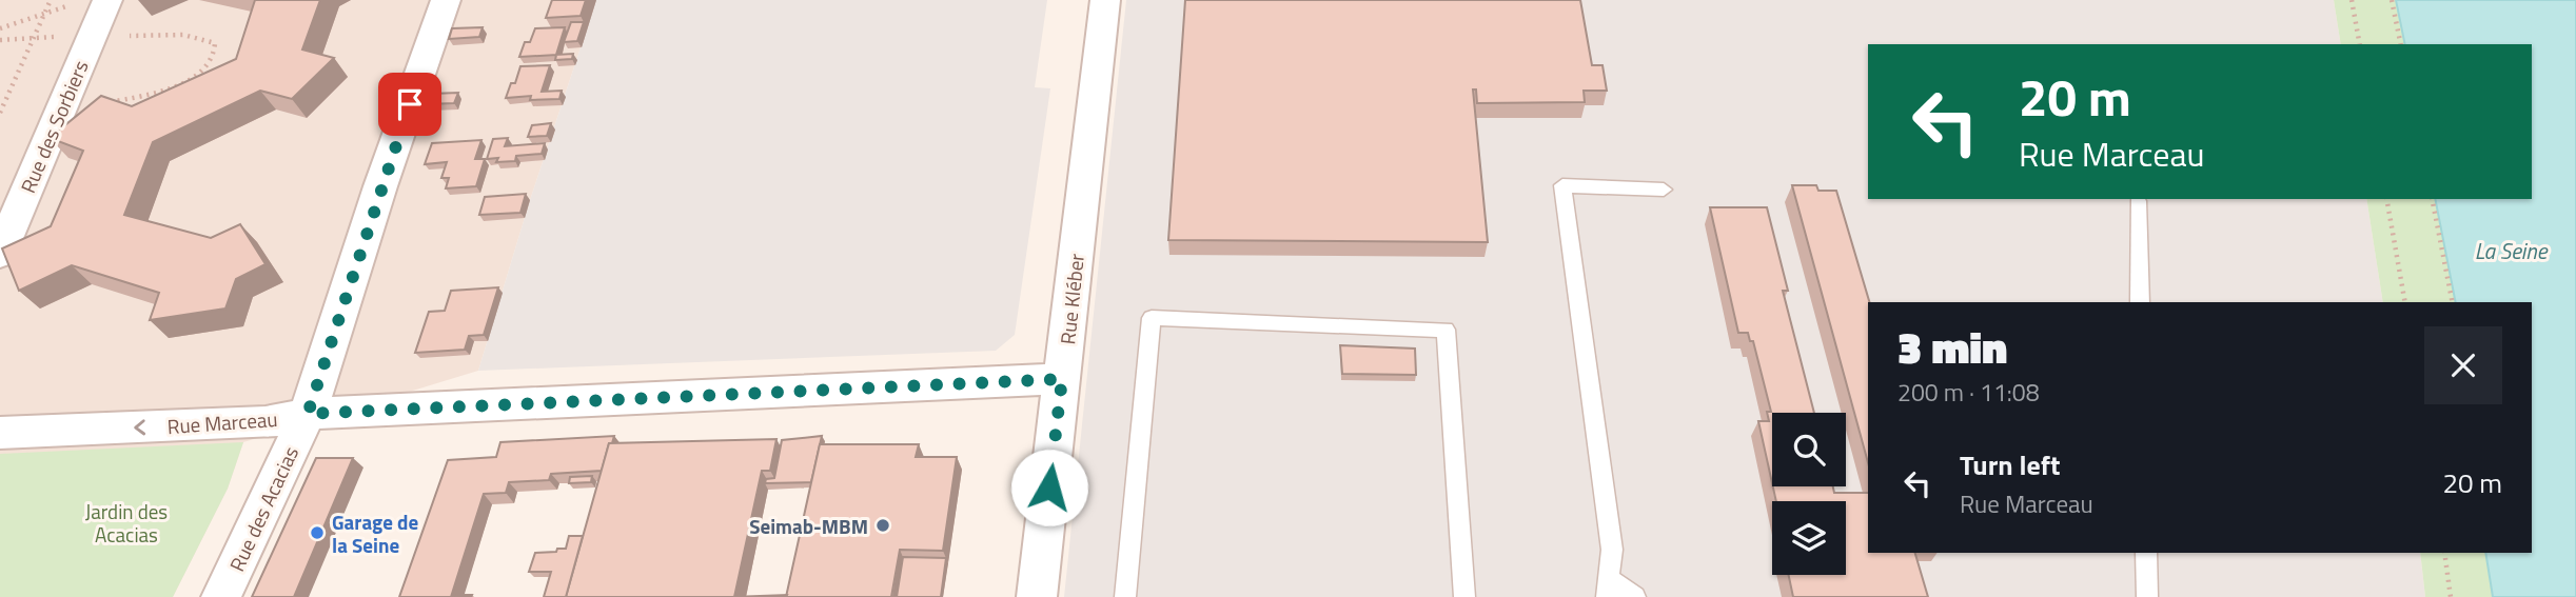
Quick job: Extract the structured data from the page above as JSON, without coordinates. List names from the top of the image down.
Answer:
{
  "streets": {
    "street": [
      "Rue des Sorbiers",
      "Rue Kléber",
      "Rue Marceau",
      "Rue des Acacias"
    ]
  },
  "crossings": [
    ["Rue Kléber", "Rue Marceau"],
    ["Rue Marceau", "Rue des Acacias"]
  ],
  "water": ["La Seine"],
  "parks": ["Jardin des Acacias"],
  "places": ["Seimab-MBM", "Garage de la Seine"],
  "page": {
    "turn": ["20 m", "Rue Marceau"],
    "heading": ["3 min", "200 m · 11:08"],
    "list": [
      {
        "name": "Turn left",
        "note": "Rue Marceau",
        "value": "20 m"
      }
    ]
  }
}
